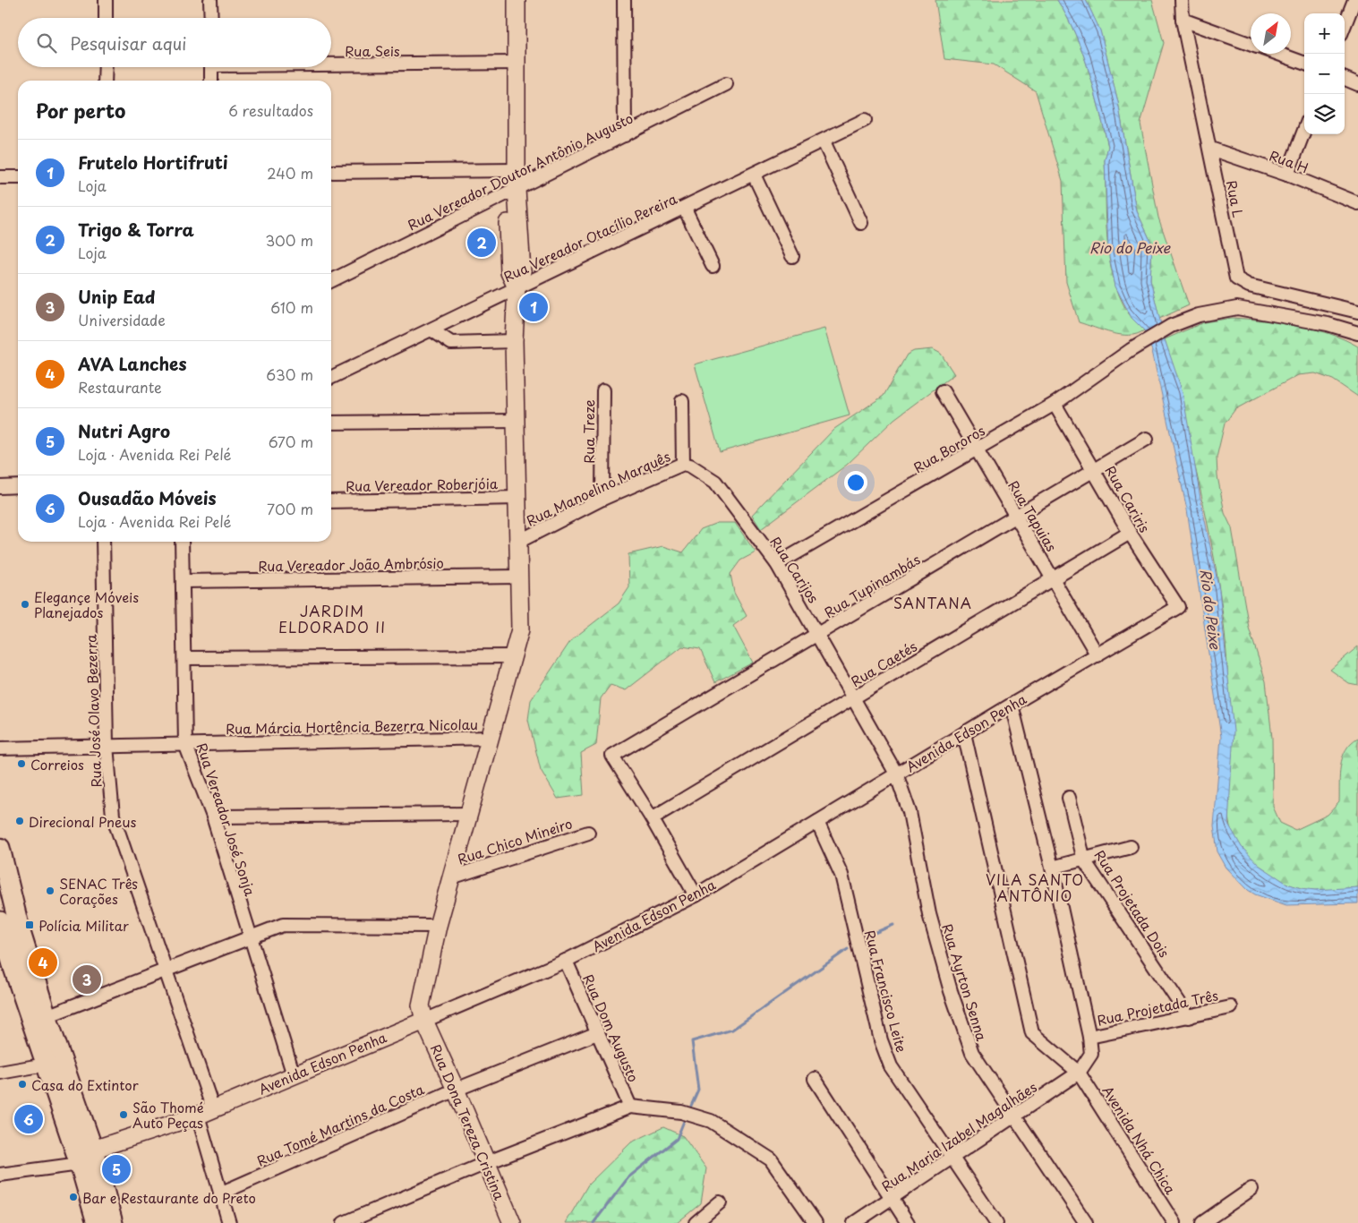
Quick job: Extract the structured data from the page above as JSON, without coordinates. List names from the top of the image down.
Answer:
{
  "streets": {
    "street": [
      "Rua Seis",
      "Rua H",
      "Rua Vereador Doutor Antônio Augusto",
      "Rua L",
      "Rua Vereador Otacílio Pereira",
      "Rua Treze",
      "Rua Bororos",
      "Rua Vereador Roberjóia",
      "Rua Manoelino Marquês",
      "Rua Cariris",
      "Rua Tapuias",
      "Rua Vereador João Ambrósio",
      "Rua Carijos",
      "Rua Tupinambás",
      "Rua Caetés",
      "Rua José Olavo Bezerra",
      "Rua Márcia Hortência Bezerra Nicolau",
      "Avenida Edson Penha",
      "Rua Vereador José Sonja",
      "Rua Chico Mineiro",
      "Rua Projetada Dois",
      "Rua Ayrton Senna",
      "Rua Francisco Leite",
      "Rua Projetada Três",
      "Rua Dom Augusto",
      "Rua Dona Tereza Cristina",
      "Rua Tomé Martins da Costa",
      "Rua Maria Izabel Magalhães",
      "Avenida Nhá Chica"
    ]
  },
  "crossings": [
    ["Rua Seis", "Rua Dona Tereza Cristina"],
    ["Rua H", "Rua L"],
    ["Rua Vereador Doutor Antônio Augusto", "Rua Dona Tereza Cristina"],
    ["Rua Vereador Otacílio Pereira", "Rua Dona Tereza Cristina"],
    ["Rua Treze", "Rua Manoelino Marquês"],
    ["Rua Bororos", "Rua Cariris"],
    ["Rua Bororos", "Rua Tapuias"],
    ["Rua Bororos", "Rua Carijos"],
    ["Rua Vereador Roberjóia", "Rua Dona Tereza Cristina"],
    ["Rua Manoelino Marquês", "Rua Carijos"],
    ["Rua Manoelino Marquês", "Rua Dona Tereza Cristina"],
    ["Rua Cariris", "Rua Tupinambás"],
    ["Rua Cariris", "Rua Caetés"],
    ["Rua Cariris", "Avenida Edson Penha"],
    ["Rua Tapuias", "Rua Tupinambás"],
    ["Rua Tapuias", "Rua Caetés"],
    ["Rua Tapuias", "Avenida Edson Penha"],
    ["Rua Vereador João Ambrósio", "Rua Vereador José Sonja"],
    ["Rua Vereador João Ambrósio", "Rua Dona Tereza Cristina"],
    ["Rua Carijos", "Rua Tupinambás"],
    ["Rua Carijos", "Rua Caetés"],
    ["Rua Carijos", "Avenida Edson Penha"],
    ["Rua Carijos", "Rua Ayrton Senna"],
    ["Rua Tupinambás", "Rua Caetés"],
    ["Rua José Olavo Bezerra", "Rua Márcia Hortência Bezerra Nicolau"],
    ["Rua José Olavo Bezerra", "Avenida Edson Penha"],
    ["Rua Márcia Hortência Bezerra Nicolau", "Rua Vereador José Sonja"],
    ["Rua Márcia Hortência Bezerra Nicolau", "Rua Dona Tereza Cristina"],
    ["Avenida Edson Penha", "Rua Vereador José Sonja"],
    ["Avenida Edson Penha", "Rua Ayrton Senna"],
    ["Avenida Edson Penha", "Rua Francisco Leite"],
    ["Avenida Edson Penha", "Rua Dom Augusto"],
    ["Avenida Edson Penha", "Rua Dona Tereza Cristina"],
    ["Avenida Edson Penha", "Avenida Nhá Chica"],
    ["Rua Chico Mineiro", "Rua Dona Tereza Cristina"],
    ["Rua Projetada Dois", "Rua Projetada Três"],
    ["Rua Ayrton Senna", "Rua Maria Izabel Magalhães"],
    ["Rua Francisco Leite", "Rua Maria Izabel Magalhães"],
    ["Rua Dom Augusto", "Rua Tomé Martins da Costa"],
    ["Rua Dona Tereza Cristina", "Rua Tomé Martins da Costa"],
    ["Rua Maria Izabel Magalhães", "Avenida Nhá Chica"]
  ],
  "districts": ["SANTANA", "JARDIM ELDORADO II", "VILA SANTO ANTÔNIO"],
  "water": ["Rio do Peixe"],
  "places": {
    "other": [
      "Elegançe Móveis Planejados",
      "Correios",
      "Direcional Pneus",
      "SENAC Três Corações",
      "Casa do Extintor",
      "São Thomé Auto Peças",
      "Bar e Restaurante do Preto"
    ],
    "transit": ["Polícia Militar"]
  },
  "north": "top right",
  "page": {
    "map_buttons": ["+", "−"],
    "search": "Pesquisar aqui",
    "heading": ["Por perto", "6 resultados"],
    "list": [
      {
        "mark": "1",
        "name": "Frutelo Hortifruti",
        "note": "Loja",
        "value": "240 m"
      },
      {
        "mark": "2",
        "name": "Trigo & Torra",
        "note": "Loja",
        "value": "300 m"
      },
      {
        "mark": "3",
        "name": "Unip Ead",
        "note": "Universidade",
        "value": "610 m"
      },
      {
        "mark": "4",
        "name": "AVA Lanches",
        "note": "Restaurante",
        "value": "630 m"
      },
      {
        "mark": "5",
        "name": "Nutri Agro",
        "note": "Loja · Avenida Rei Pelé",
        "value": "670 m"
      },
      {
        "mark": "6",
        "name": "Ousadão Móveis",
        "note": "Loja · Avenida Rei Pelé",
        "value": "700 m"
      }
    ],
    "pins": [
      "2",
      "1",
      "4",
      "3",
      "6",
      "5"
    ]
  }
}
